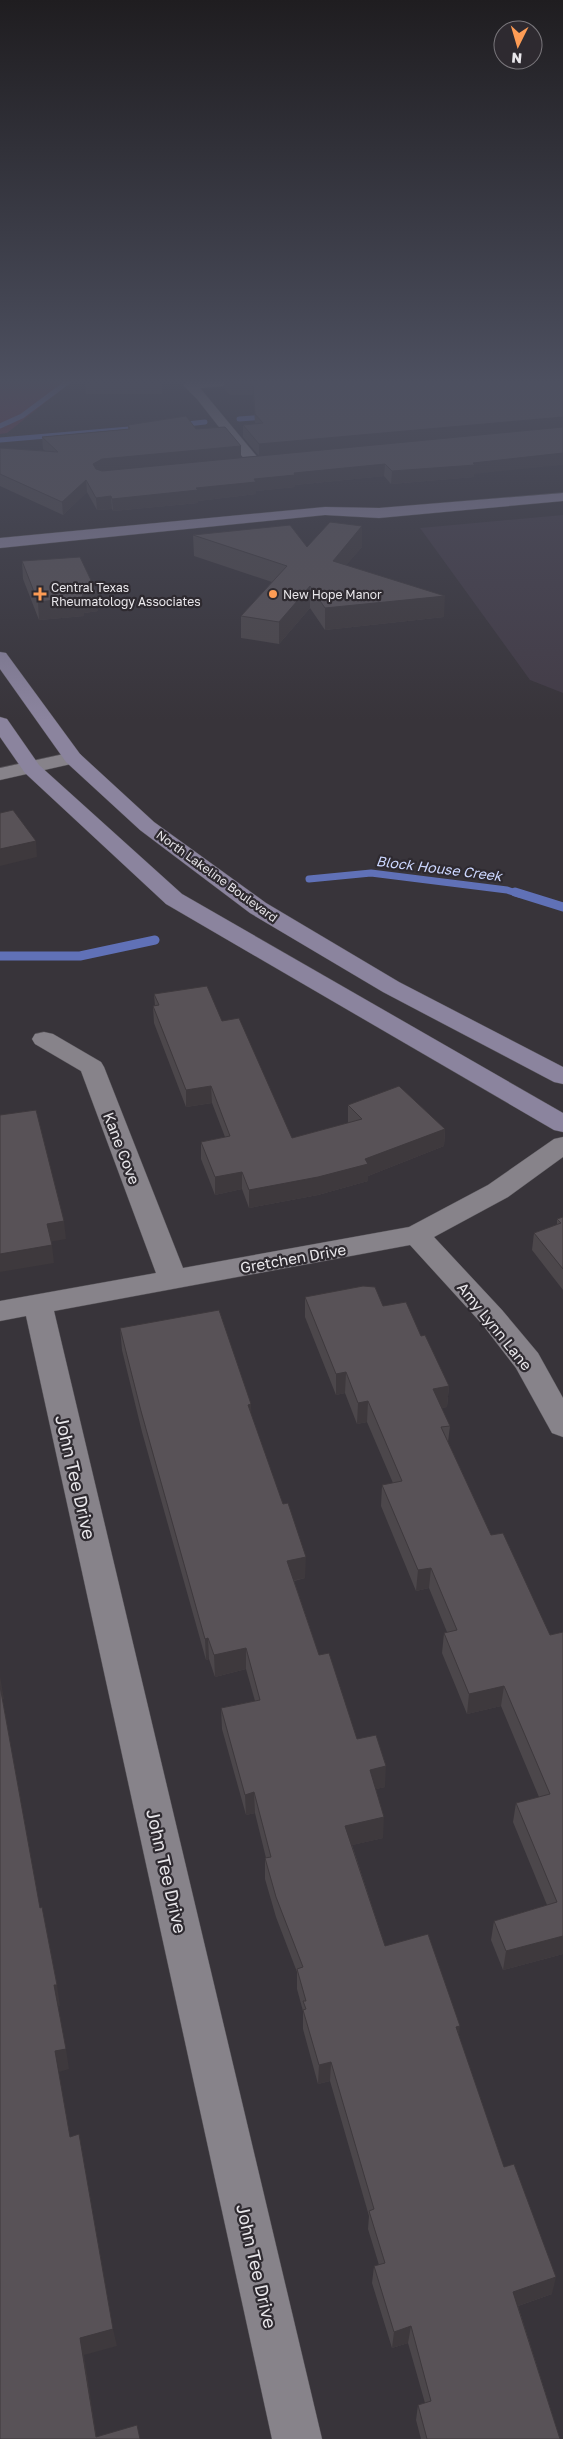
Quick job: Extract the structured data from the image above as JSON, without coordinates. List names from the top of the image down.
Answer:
{
  "streets": {
    "main road": ["North Lakeline Boulevard"],
    "street": [
      "Kane Cove",
      "Gretchen Drive",
      "Amy Lynn Lane",
      "John Tee Drive"
    ]
  },
  "crossings": [
    ["Kane Cove", "Gretchen Drive"],
    ["Gretchen Drive", "Amy Lynn Lane"],
    ["Gretchen Drive", "John Tee Drive"]
  ],
  "water": ["Block House Creek"],
  "places": {
    "health": ["Central Texas Rheumatology Associates"],
    "other": ["New Hope Manor"]
  },
  "north": "bottom"
}
